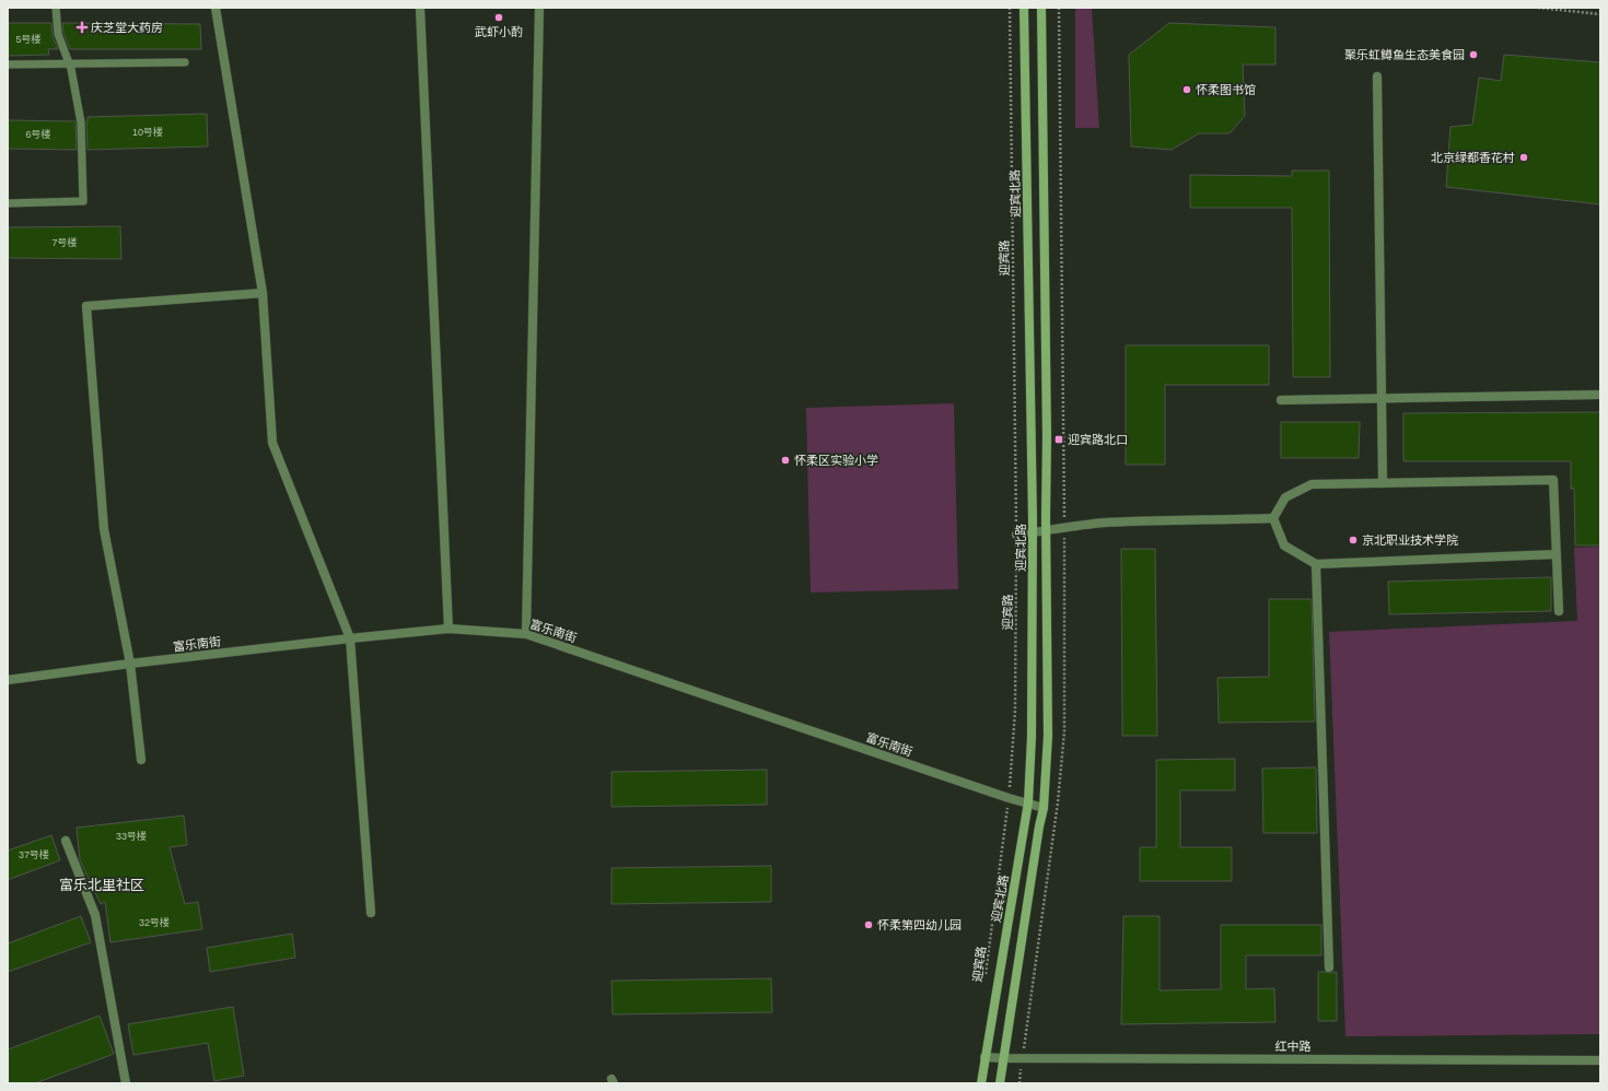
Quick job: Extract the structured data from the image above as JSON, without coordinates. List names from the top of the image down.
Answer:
{
  "streets": {
    "main road": ["迎宾北路"],
    "street": ["富乐南街", "红中路"],
    "path": ["迎宾路"]
  },
  "crossings": [
    ["迎宾北路", "富乐南街"],
    ["迎宾北路", "红中路"],
    ["迎宾路", "富乐南街"]
  ],
  "districts": ["富乐北里社区"],
  "places": {
    "other": [
      "武虾小酌",
      "聚乐虹鳟鱼生态美食园",
      "怀柔图书馆",
      "北京绿都香花村",
      "怀柔区实验小学",
      "京北职业技术学院",
      "怀柔第四幼儿园"
    ],
    "health": ["庆芝堂大药房"],
    "transit": ["迎宾路北口"]
  },
  "house_numbers": [
    "5号楼",
    "10号楼",
    "6号楼",
    "7号楼",
    "33号楼",
    "37号楼",
    "32号楼"
  ]
}
